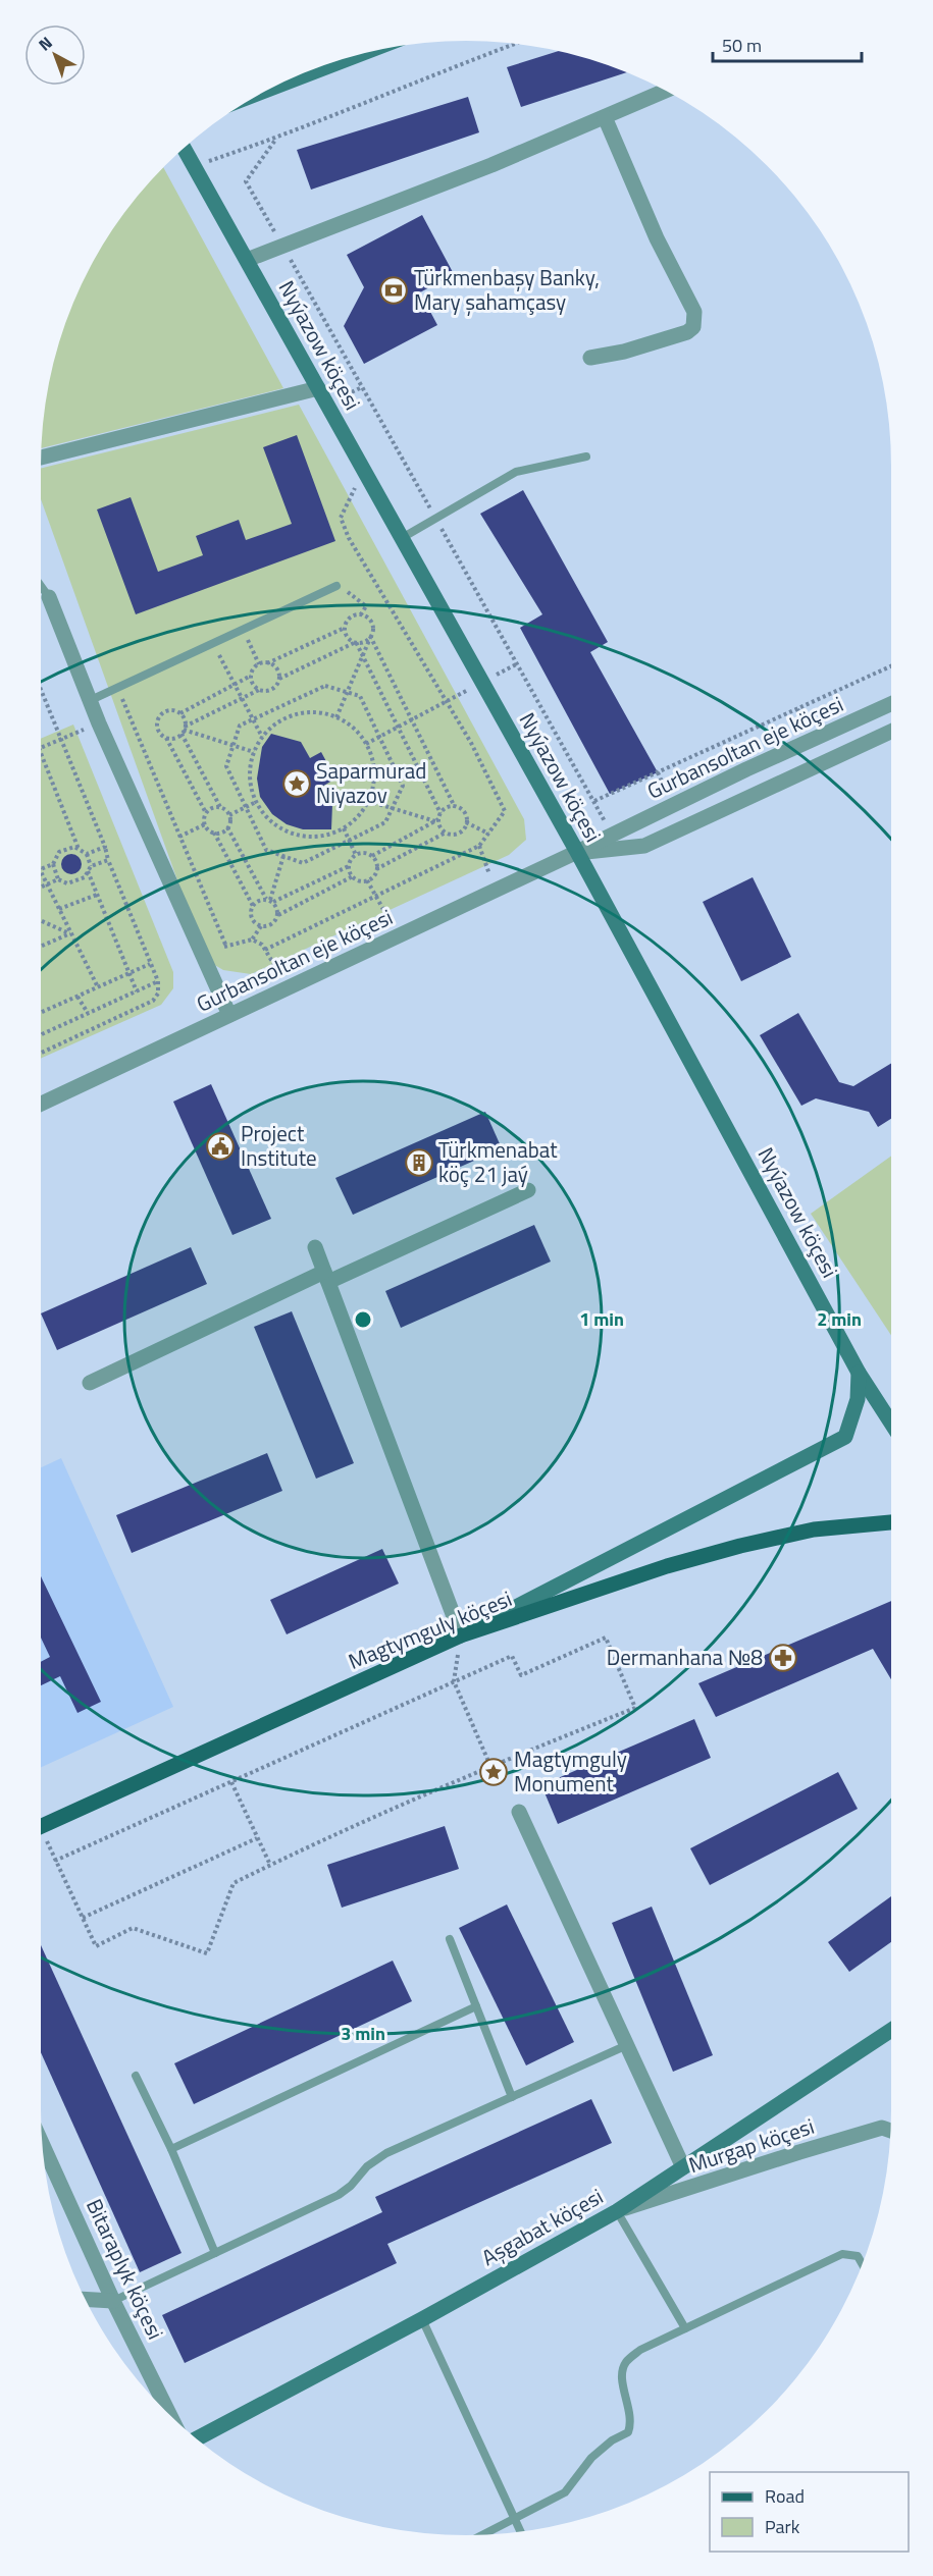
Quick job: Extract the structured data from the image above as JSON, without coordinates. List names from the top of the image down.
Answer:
{
  "streets": {
    "main road": ["Magtymguly köçesi"],
    "street": [
      "Nyýazow köçesi",
      "Gurbansoltan eje köçesi",
      "Murgap köçesi",
      "Aşgabat köçesi",
      "Bitaraplyk köçesi"
    ]
  },
  "crossings": [
    ["Nyýazow köçesi", "Gurbansoltan eje köçesi"],
    ["Murgap köçesi", "Aşgabat köçesi"]
  ],
  "places": {
    "bank": ["Türkmenbaşy Banky, Mary şahamçasy"],
    "place": ["Saparmurad Niyazov", "Magtymguly Monument"],
    "public building": ["Project Institute"],
    "building": ["Türkmenabat köç 21 jaý"],
    "pharmacy": ["Dermanhana №8"]
  },
  "legend": ["Road", "Park"],
  "scale_bar": "50 m",
  "north": "top left",
  "rings": ["1 min", "2 min", "3 min"]
}
